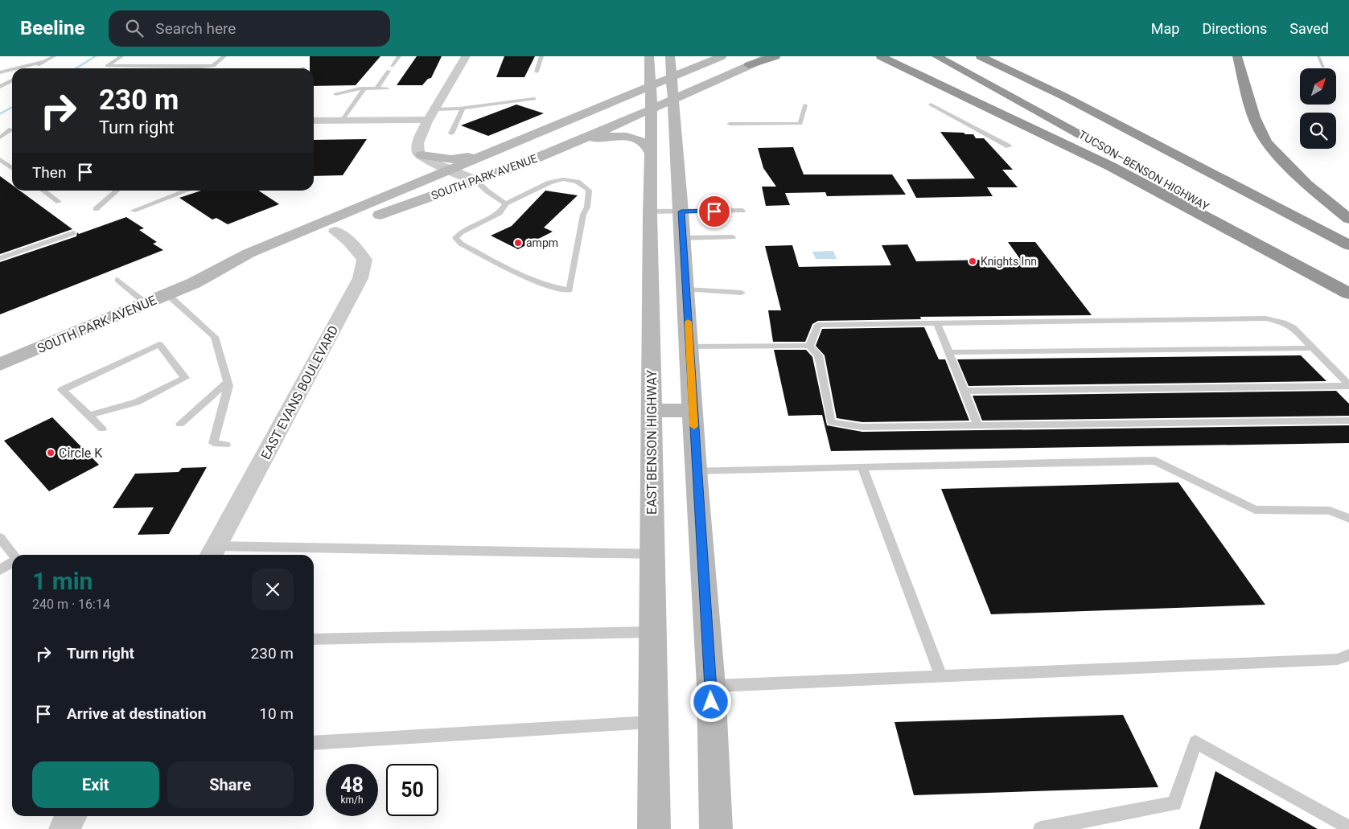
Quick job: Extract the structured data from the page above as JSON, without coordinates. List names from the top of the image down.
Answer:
{
  "streets": {
    "highway": ["TUCSON–BENSON HIGHWAY"],
    "main road": ["SOUTH PARK AVENUE", "EAST BENSON HIGHWAY"],
    "street": ["EAST EVANS BOULEVARD"]
  },
  "crossings": [
    ["SOUTH PARK AVENUE", "EAST EVANS BOULEVARD"],
    ["SOUTH PARK AVENUE", "EAST BENSON HIGHWAY"]
  ],
  "places": ["ampm", "Knights Inn", "Circle K"],
  "north": "top right",
  "page": {
    "header": "Beeline",
    "search": "Search here",
    "nav": ["Map", "Directions", "Saved"],
    "turn": ["230 m", "Turn right"],
    "then": "Then",
    "heading": ["1 min", "240 m · 16:14"],
    "list": [
      {
        "name": "Turn right",
        "value": "230 m"
      },
      {
        "name": "Arrive at destination",
        "value": "10 m"
      }
    ],
    "buttons": ["Exit", "Share"],
    "speed": "48 km/h",
    "limit": "50"
  }
}
